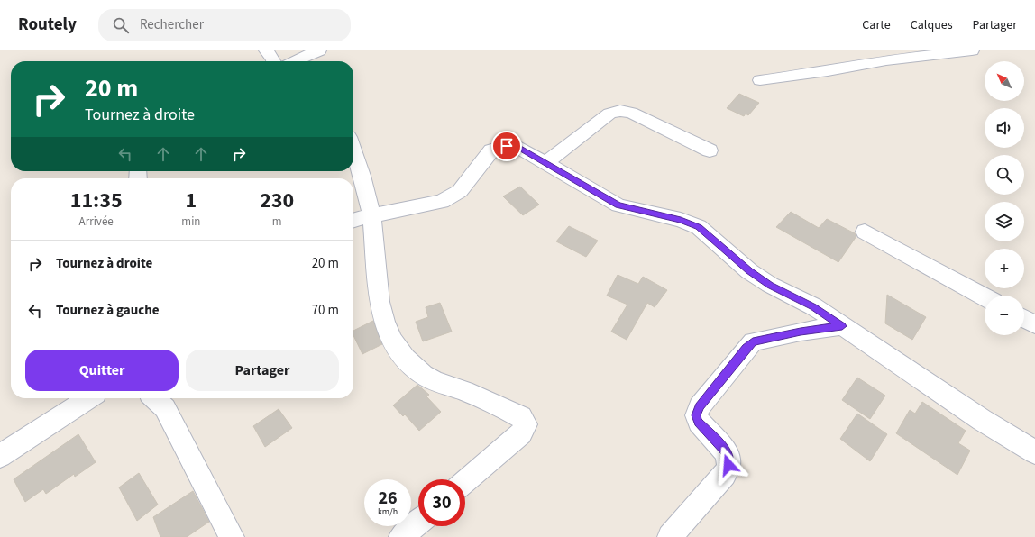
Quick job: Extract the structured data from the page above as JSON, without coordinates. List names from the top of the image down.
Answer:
{
  "north": "top left",
  "page": {
    "header": "Routely",
    "search": "Rechercher",
    "nav": ["Carte", "Calques", "Partager"],
    "map_buttons": ["+", "−"],
    "turn": ["20 m", "Tournez à droite"],
    "eta": [
      "11:35",
      "Arrivée",
      "1",
      "min",
      "230",
      "m"
    ],
    "list": [
      {
        "name": "Tournez à droite",
        "value": "20 m"
      },
      {
        "name": "Tournez à gauche",
        "value": "70 m"
      }
    ],
    "buttons": ["Quitter", "Partager"],
    "speed": "26 km/h",
    "limit": "30"
  }
}
